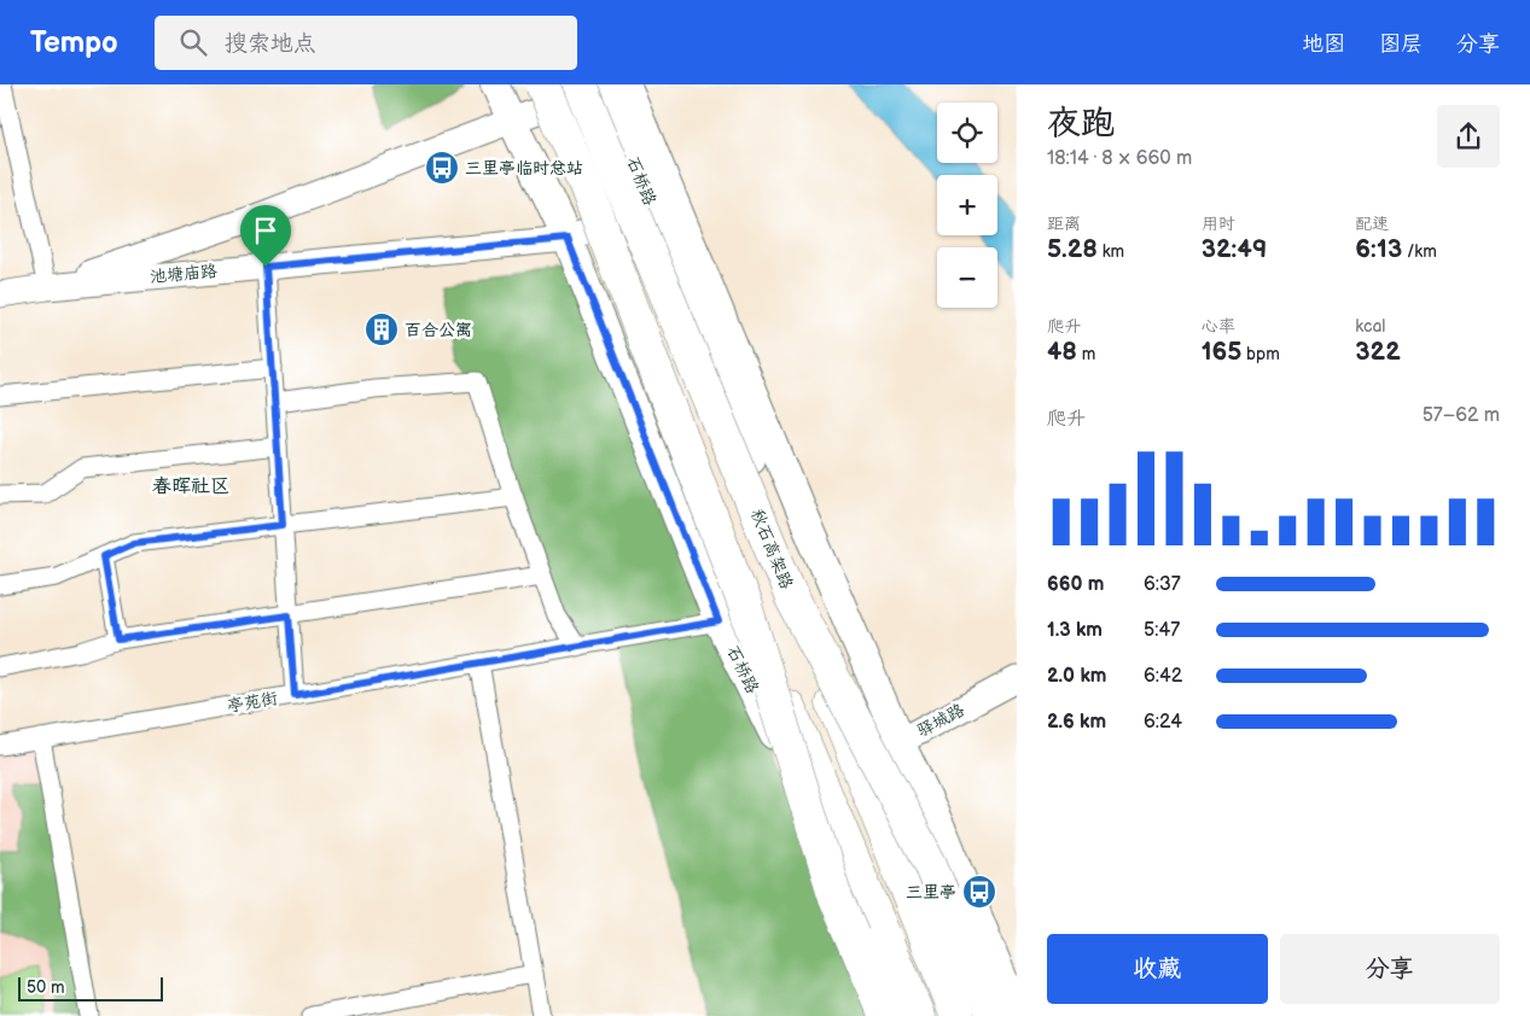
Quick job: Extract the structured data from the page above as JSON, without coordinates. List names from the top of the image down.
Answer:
{
  "streets": {
    "highway": ["秋石高架路"],
    "main road": ["石桥路"],
    "street": ["池塘庙路", "亭苑街", "驿城路"]
  },
  "crossings": [
    ["石桥路", "池塘庙路"],
    ["石桥路", "秋石高架路"],
    ["石桥路", "亭苑街"],
    ["石桥路", "驿城路"]
  ],
  "districts": ["春晖社区"],
  "places": {
    "bus stop": ["三里亭临时总站", "三里亭"],
    "building": ["百合公寓"]
  },
  "scale_bar": "50 m",
  "page": {
    "header": "Tempo",
    "search": "搜索地点",
    "nav": ["地图", "图层", "分享"],
    "heading": ["夜跑", "18:14 · 8 × 660 m"],
    "map_buttons": ["+", "−"],
    "stats": [
      ["距离", "5.28 km"],
      ["用时", "32:49"],
      ["配速", "6:13 /km"],
      ["爬升", "48 m"],
      ["心率", "165 bpm"],
      ["kcal", "322"]
    ],
    "chart": ["爬升", "57–62 m"],
    "list": [
      {
        "name": "660 m",
        "note": "6:37"
      },
      {
        "name": "1.3 km",
        "note": "5:47"
      },
      {
        "name": "2.0 km",
        "note": "6:42"
      },
      {
        "name": "2.6 km",
        "note": "6:24"
      }
    ],
    "buttons": ["收藏", "分享"],
    "scale": "50 m"
  }
}
